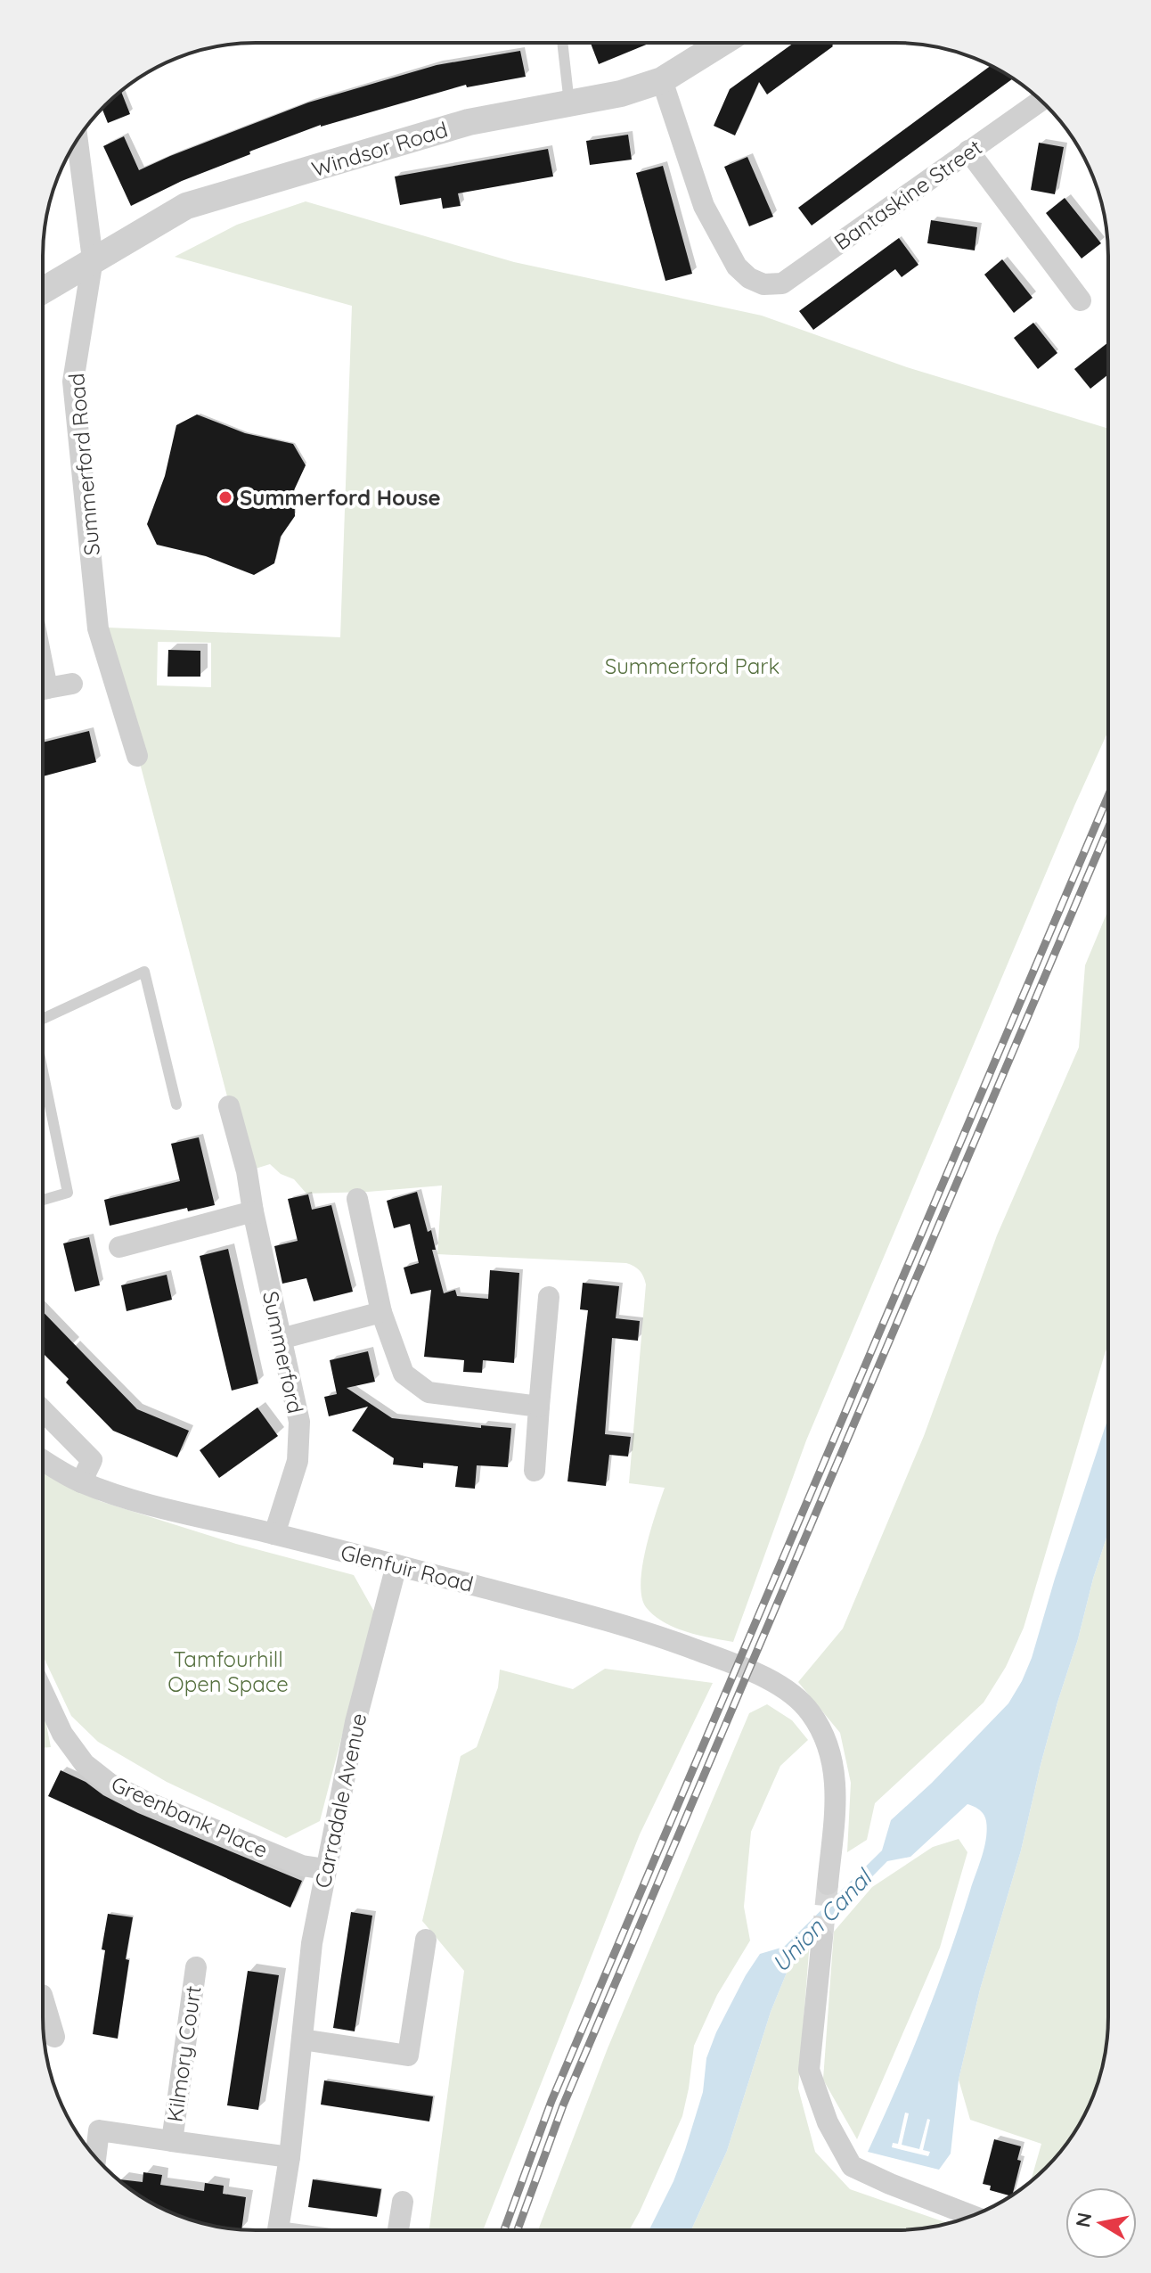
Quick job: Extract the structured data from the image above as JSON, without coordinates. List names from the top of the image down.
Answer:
{
  "streets": {
    "street": [
      "Windsor Road",
      "Bantaskine Street",
      "Summerford Road",
      "Summerford",
      "Glenfuir Road",
      "Carradale Avenue",
      "Greenbank Place",
      "Kilmory Court"
    ]
  },
  "crossings": [
    ["Windsor Road", "Bantaskine Street"],
    ["Windsor Road", "Summerford Road"],
    ["Summerford", "Glenfuir Road"],
    ["Glenfuir Road", "Carradale Avenue"],
    ["Carradale Avenue", "Greenbank Place"],
    ["Carradale Avenue", "Kilmory Court"]
  ],
  "water": ["Union Canal"],
  "parks": ["Summerford Park", "Tamfourhill Open Space"],
  "places": ["Summerford House"],
  "north": "left"
}
